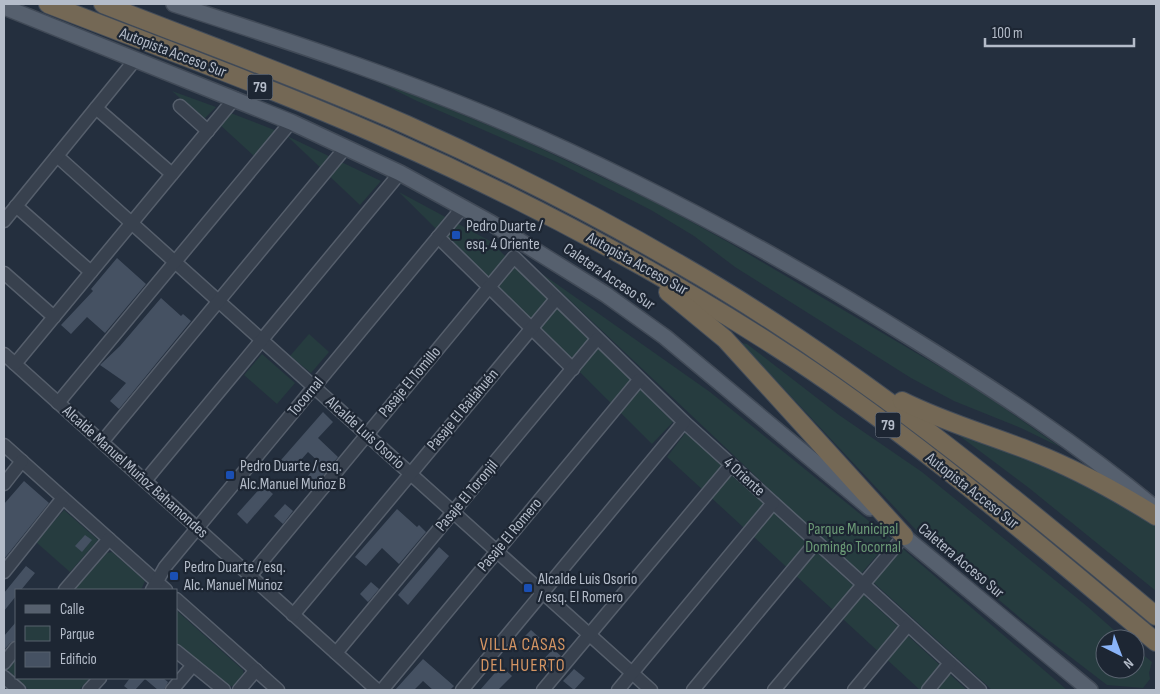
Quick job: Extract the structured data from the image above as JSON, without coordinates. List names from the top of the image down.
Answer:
{
  "streets": {
    "highway": ["Autopista Acceso Sur", "79"],
    "main road": ["Caletera Acceso Sur"],
    "street": [
      "Pasaje El Tomillo",
      "Tocornal",
      "Pasaje El Bailahuén",
      "Alcalde Luis Osorio",
      "Alcalde Manuel Muñoz Bahamondes",
      "4 Oriente",
      "Pasaje El Toronjil",
      "Pasaje El Romero"
    ]
  },
  "crossings": [
    ["Caletera Acceso Sur", "Tocornal"],
    ["Pasaje El Tomillo", "Alcalde Luis Osorio"],
    ["Pasaje El Tomillo", "Alcalde Manuel Muñoz Bahamondes"],
    ["Pasaje El Tomillo", "4 Oriente"],
    ["Tocornal", "Alcalde Luis Osorio"],
    ["Tocornal", "Alcalde Manuel Muñoz Bahamondes"],
    ["Pasaje El Bailahuén", "Alcalde Luis Osorio"],
    ["Pasaje El Bailahuén", "Alcalde Manuel Muñoz Bahamondes"],
    ["Pasaje El Bailahuén", "4 Oriente"],
    ["Alcalde Luis Osorio", "Pasaje El Toronjil"],
    ["Alcalde Luis Osorio", "Pasaje El Romero"],
    ["Alcalde Manuel Muñoz Bahamondes", "Pasaje El Toronjil"],
    ["4 Oriente", "Pasaje El Toronjil"],
    ["4 Oriente", "Pasaje El Romero"]
  ],
  "districts": ["VILLA CASAS DEL HUERTO"],
  "parks": ["Parque Municipal Domingo Tocornal"],
  "places": {
    "transit": [
      "Pedro Duarte / esq. 4 Oriente",
      "Pedro Duarte / esq. Alc.Manuel Muñoz B",
      "Pedro Duarte / esq. Alc. Manuel Muñoz",
      "Alcalde Luis Osorio / esq. El Romero"
    ]
  },
  "legend": ["Calle", "Parque", "Edificio"],
  "scale_bar": "100 m",
  "north": "bottom right"
}
